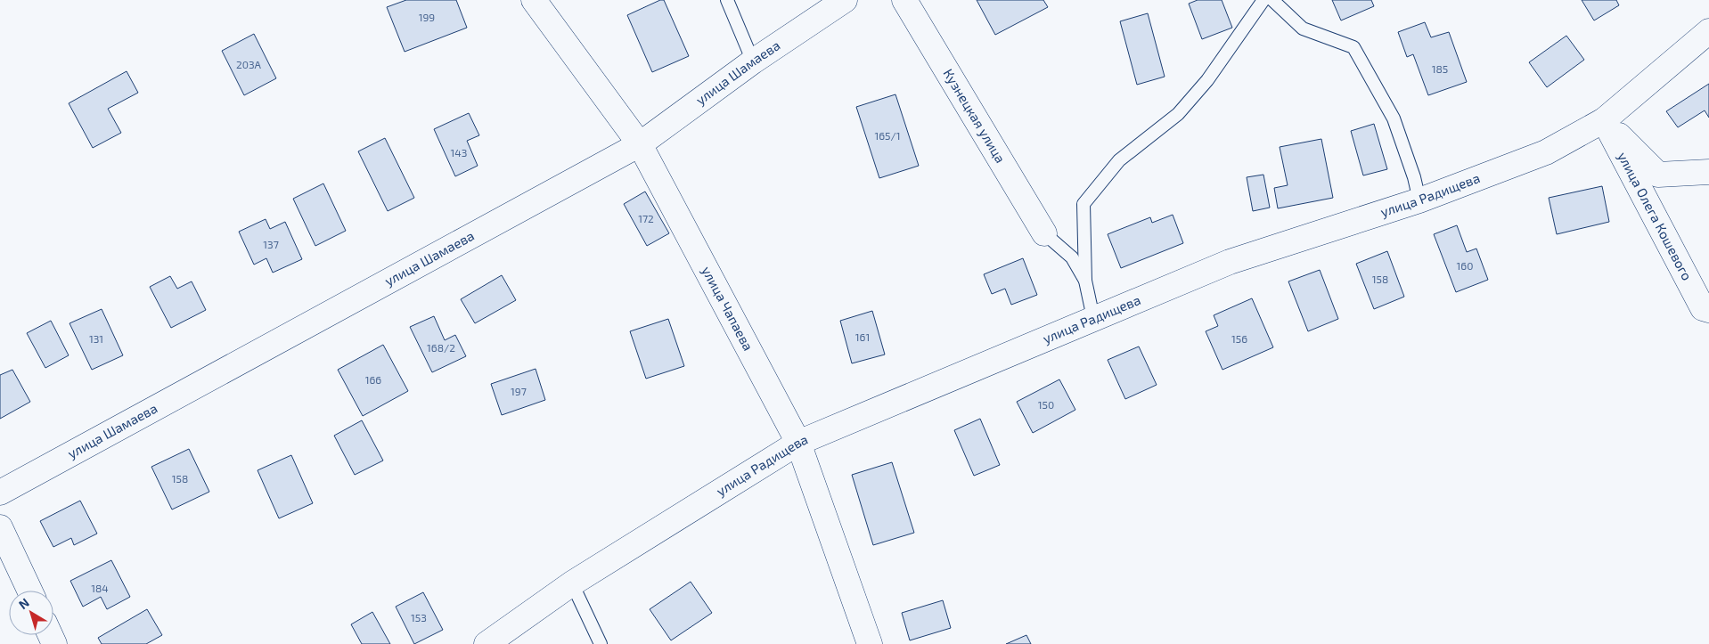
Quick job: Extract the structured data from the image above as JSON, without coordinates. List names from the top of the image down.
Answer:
{
  "streets": {
    "street": [
      "улица Шамаева",
      "Кузнецкая улица",
      "улица Радищева",
      "улица Олега Кошевого",
      "улица Чапаева"
    ]
  },
  "crossings": [
    ["улица Шамаева", "улица Чапаева"],
    ["улица Радищева", "улица Олега Кошевого"],
    ["улица Радищева", "улица Чапаева"]
  ],
  "house_numbers": [
    "199",
    "203А",
    "185",
    "165/1",
    "143",
    "172",
    "137",
    "160",
    "158",
    "161",
    "131",
    "156",
    "168/2",
    "166",
    "197",
    "150",
    "158",
    "184",
    "153"
  ],
  "north": "top left"
}
